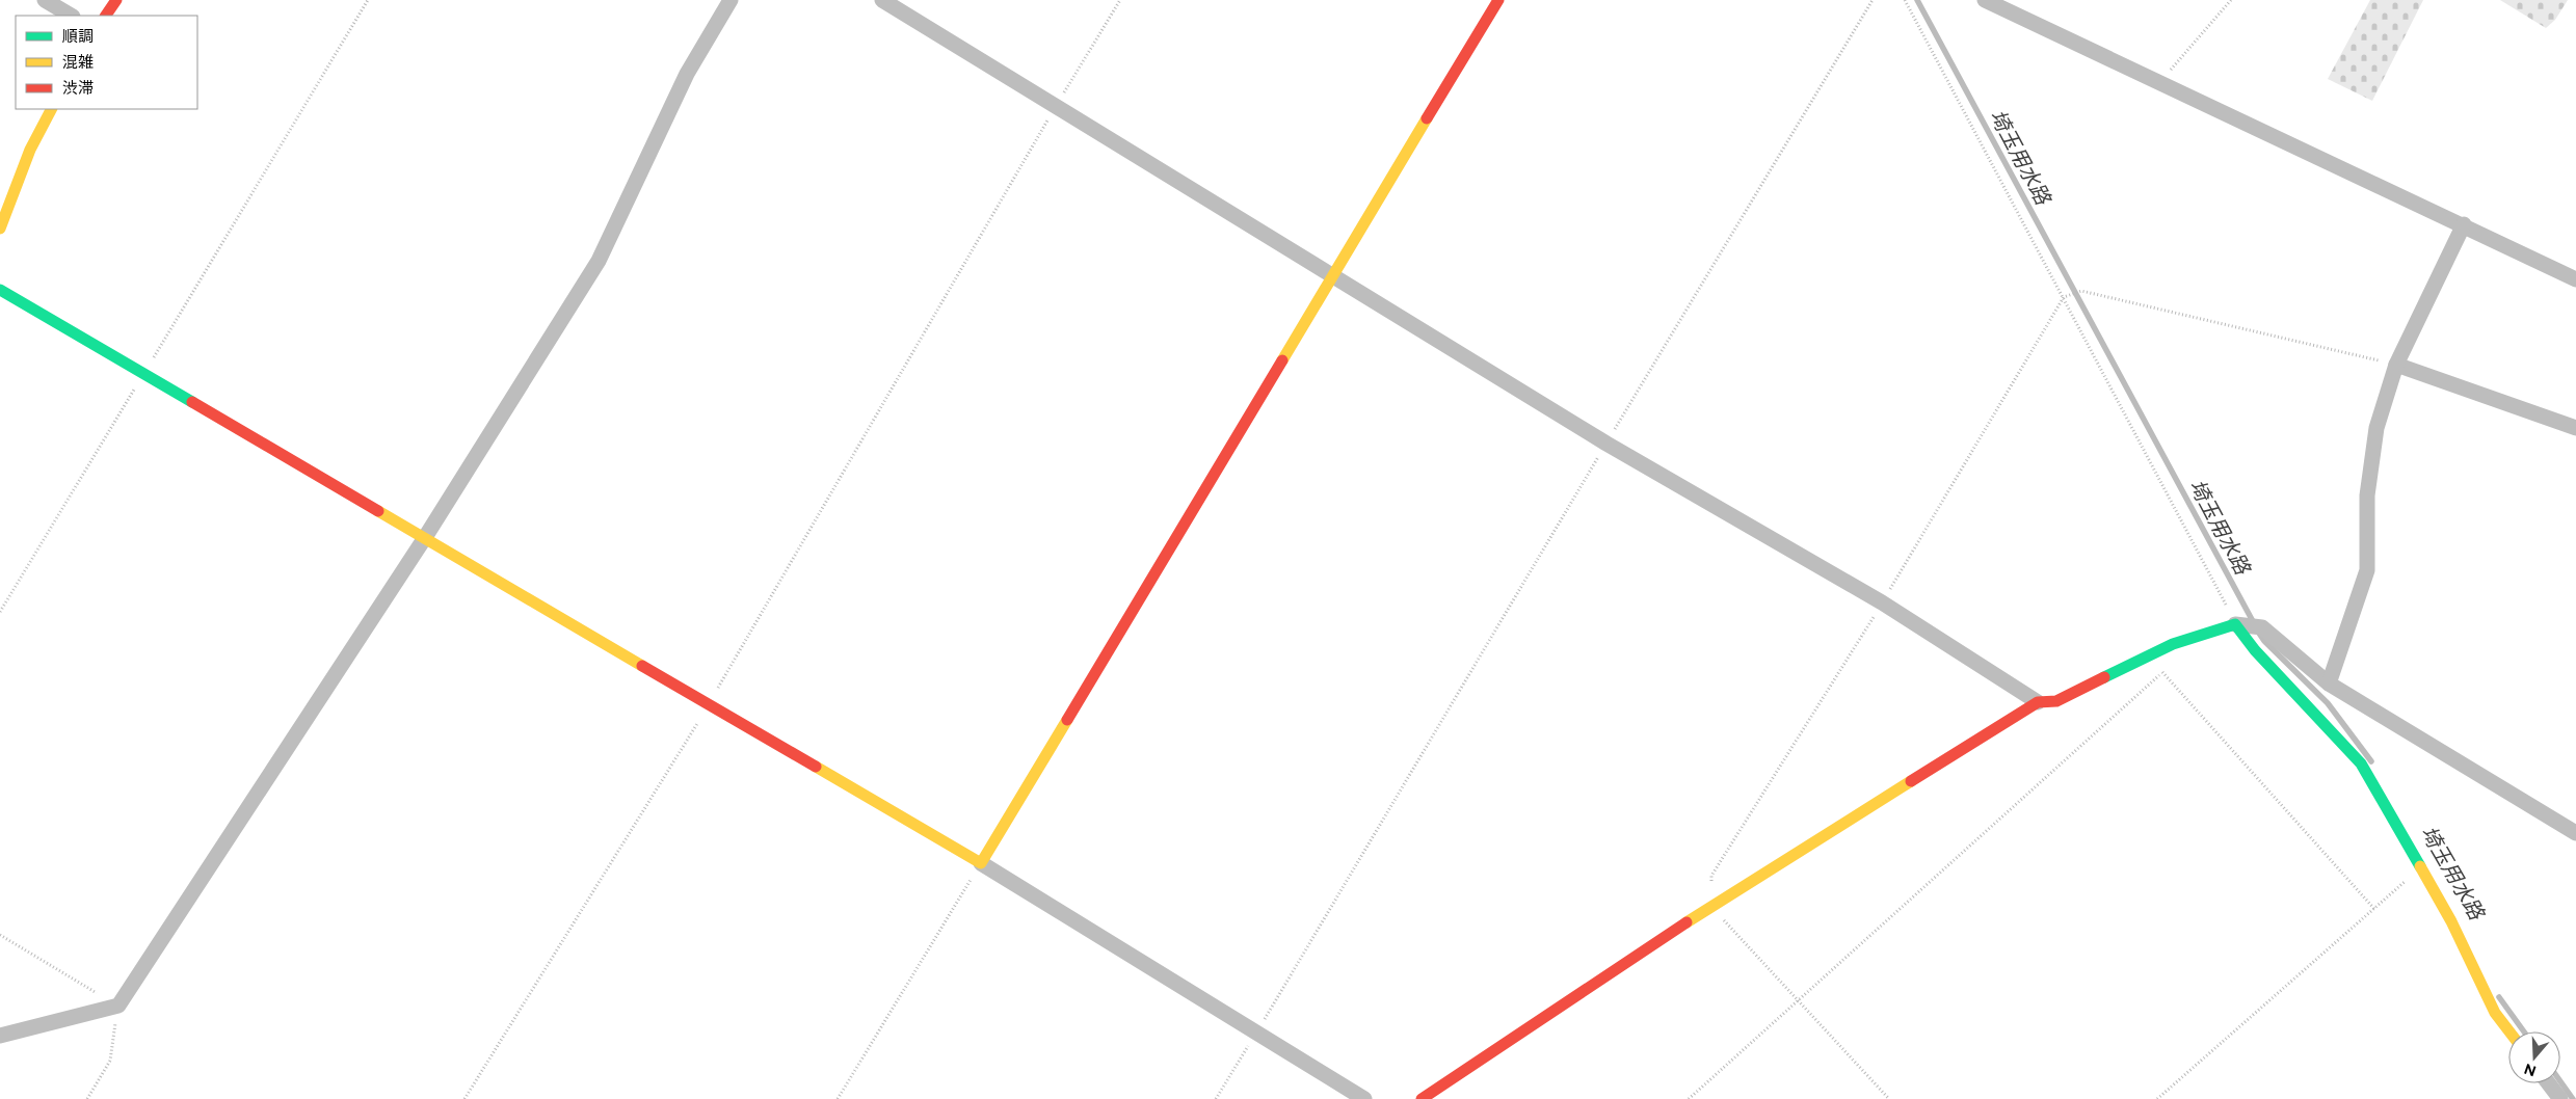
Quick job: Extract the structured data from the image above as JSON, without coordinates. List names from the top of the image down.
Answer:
{
  "water": ["埼玉用水路"],
  "legend": ["順調", "混雑", "渋滞"],
  "north": "bottom"
}
